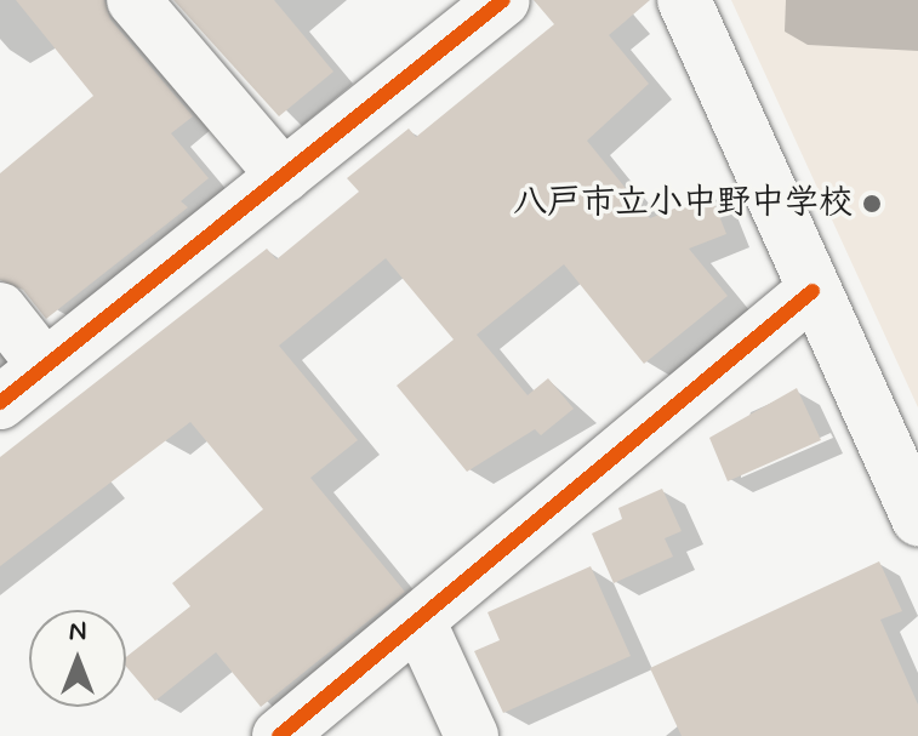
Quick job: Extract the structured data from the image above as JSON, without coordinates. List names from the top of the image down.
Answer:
{
  "places": ["八戸市立小中野中学校"],
  "north": "top"
}
